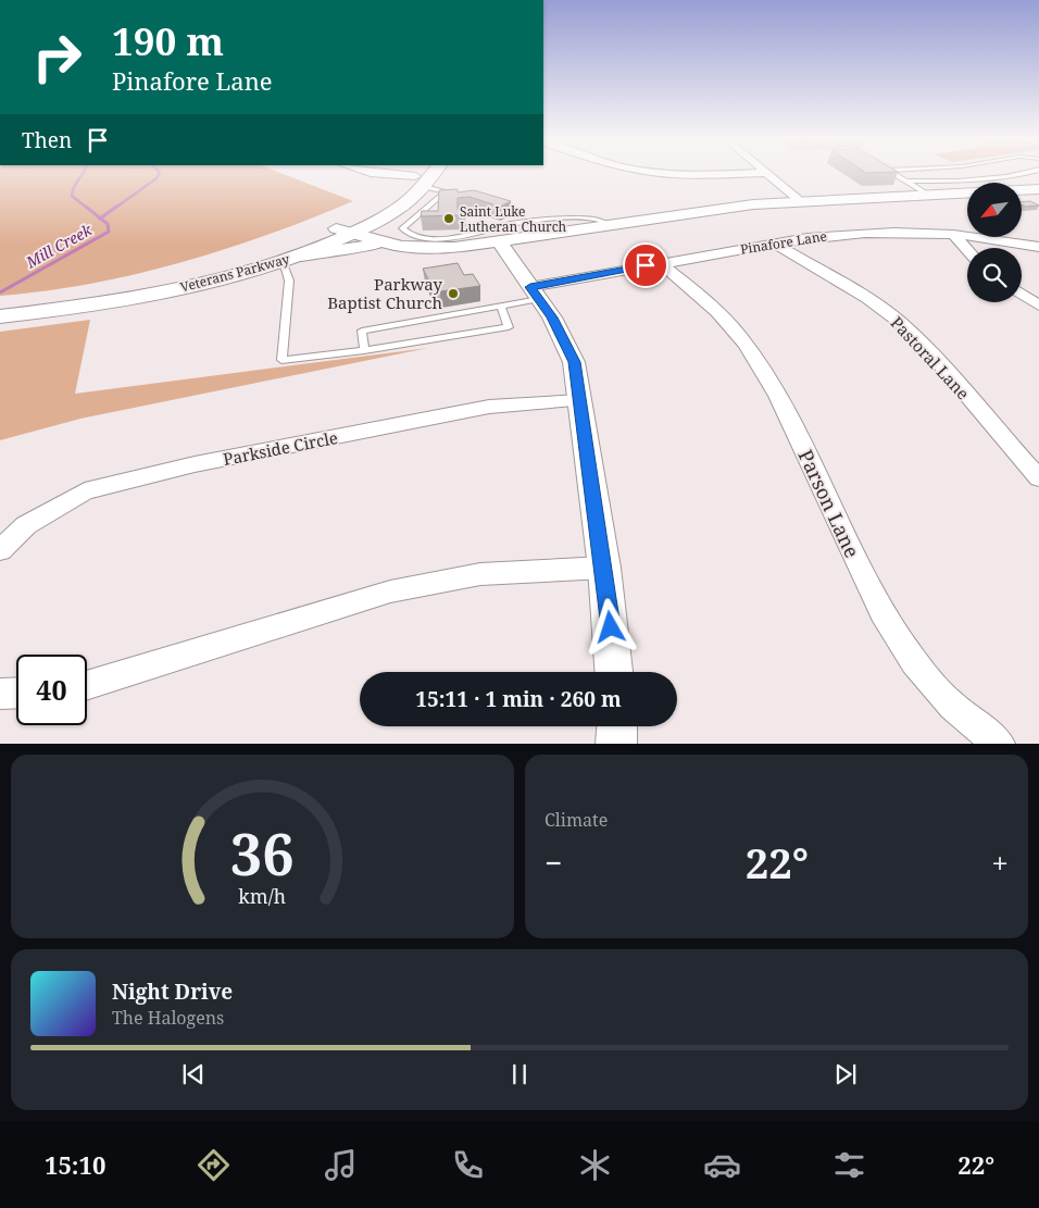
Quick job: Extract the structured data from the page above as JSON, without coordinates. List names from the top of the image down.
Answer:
{
  "streets": {
    "main road": ["Veterans Parkway"],
    "street": [
      "Pinafore Lane",
      "Pastoral Lane",
      "Parkside Circle",
      "Parson Lane"
    ]
  },
  "crossings": [
    ["Pinafore Lane", "Pastoral Lane"],
    ["Pinafore Lane", "Parson Lane"]
  ],
  "water": ["Mill Creek"],
  "places": ["Saint Luke Lutheran Church", "Parkway Baptist Church"],
  "north": "bottom left",
  "page": {
    "turn": ["190 m", "Pinafore Lane"],
    "then": "Then",
    "limit": "40",
    "trip": "15:11 · 1 min · 260 m",
    "tile": "Climate",
    "heat": ["−", "22°", "+"],
    "song": ["Night Drive", "The Halogens"],
    "tabs": ["15:10", "22°"],
    "gauge": ["36", "km/h"]
  }
}
